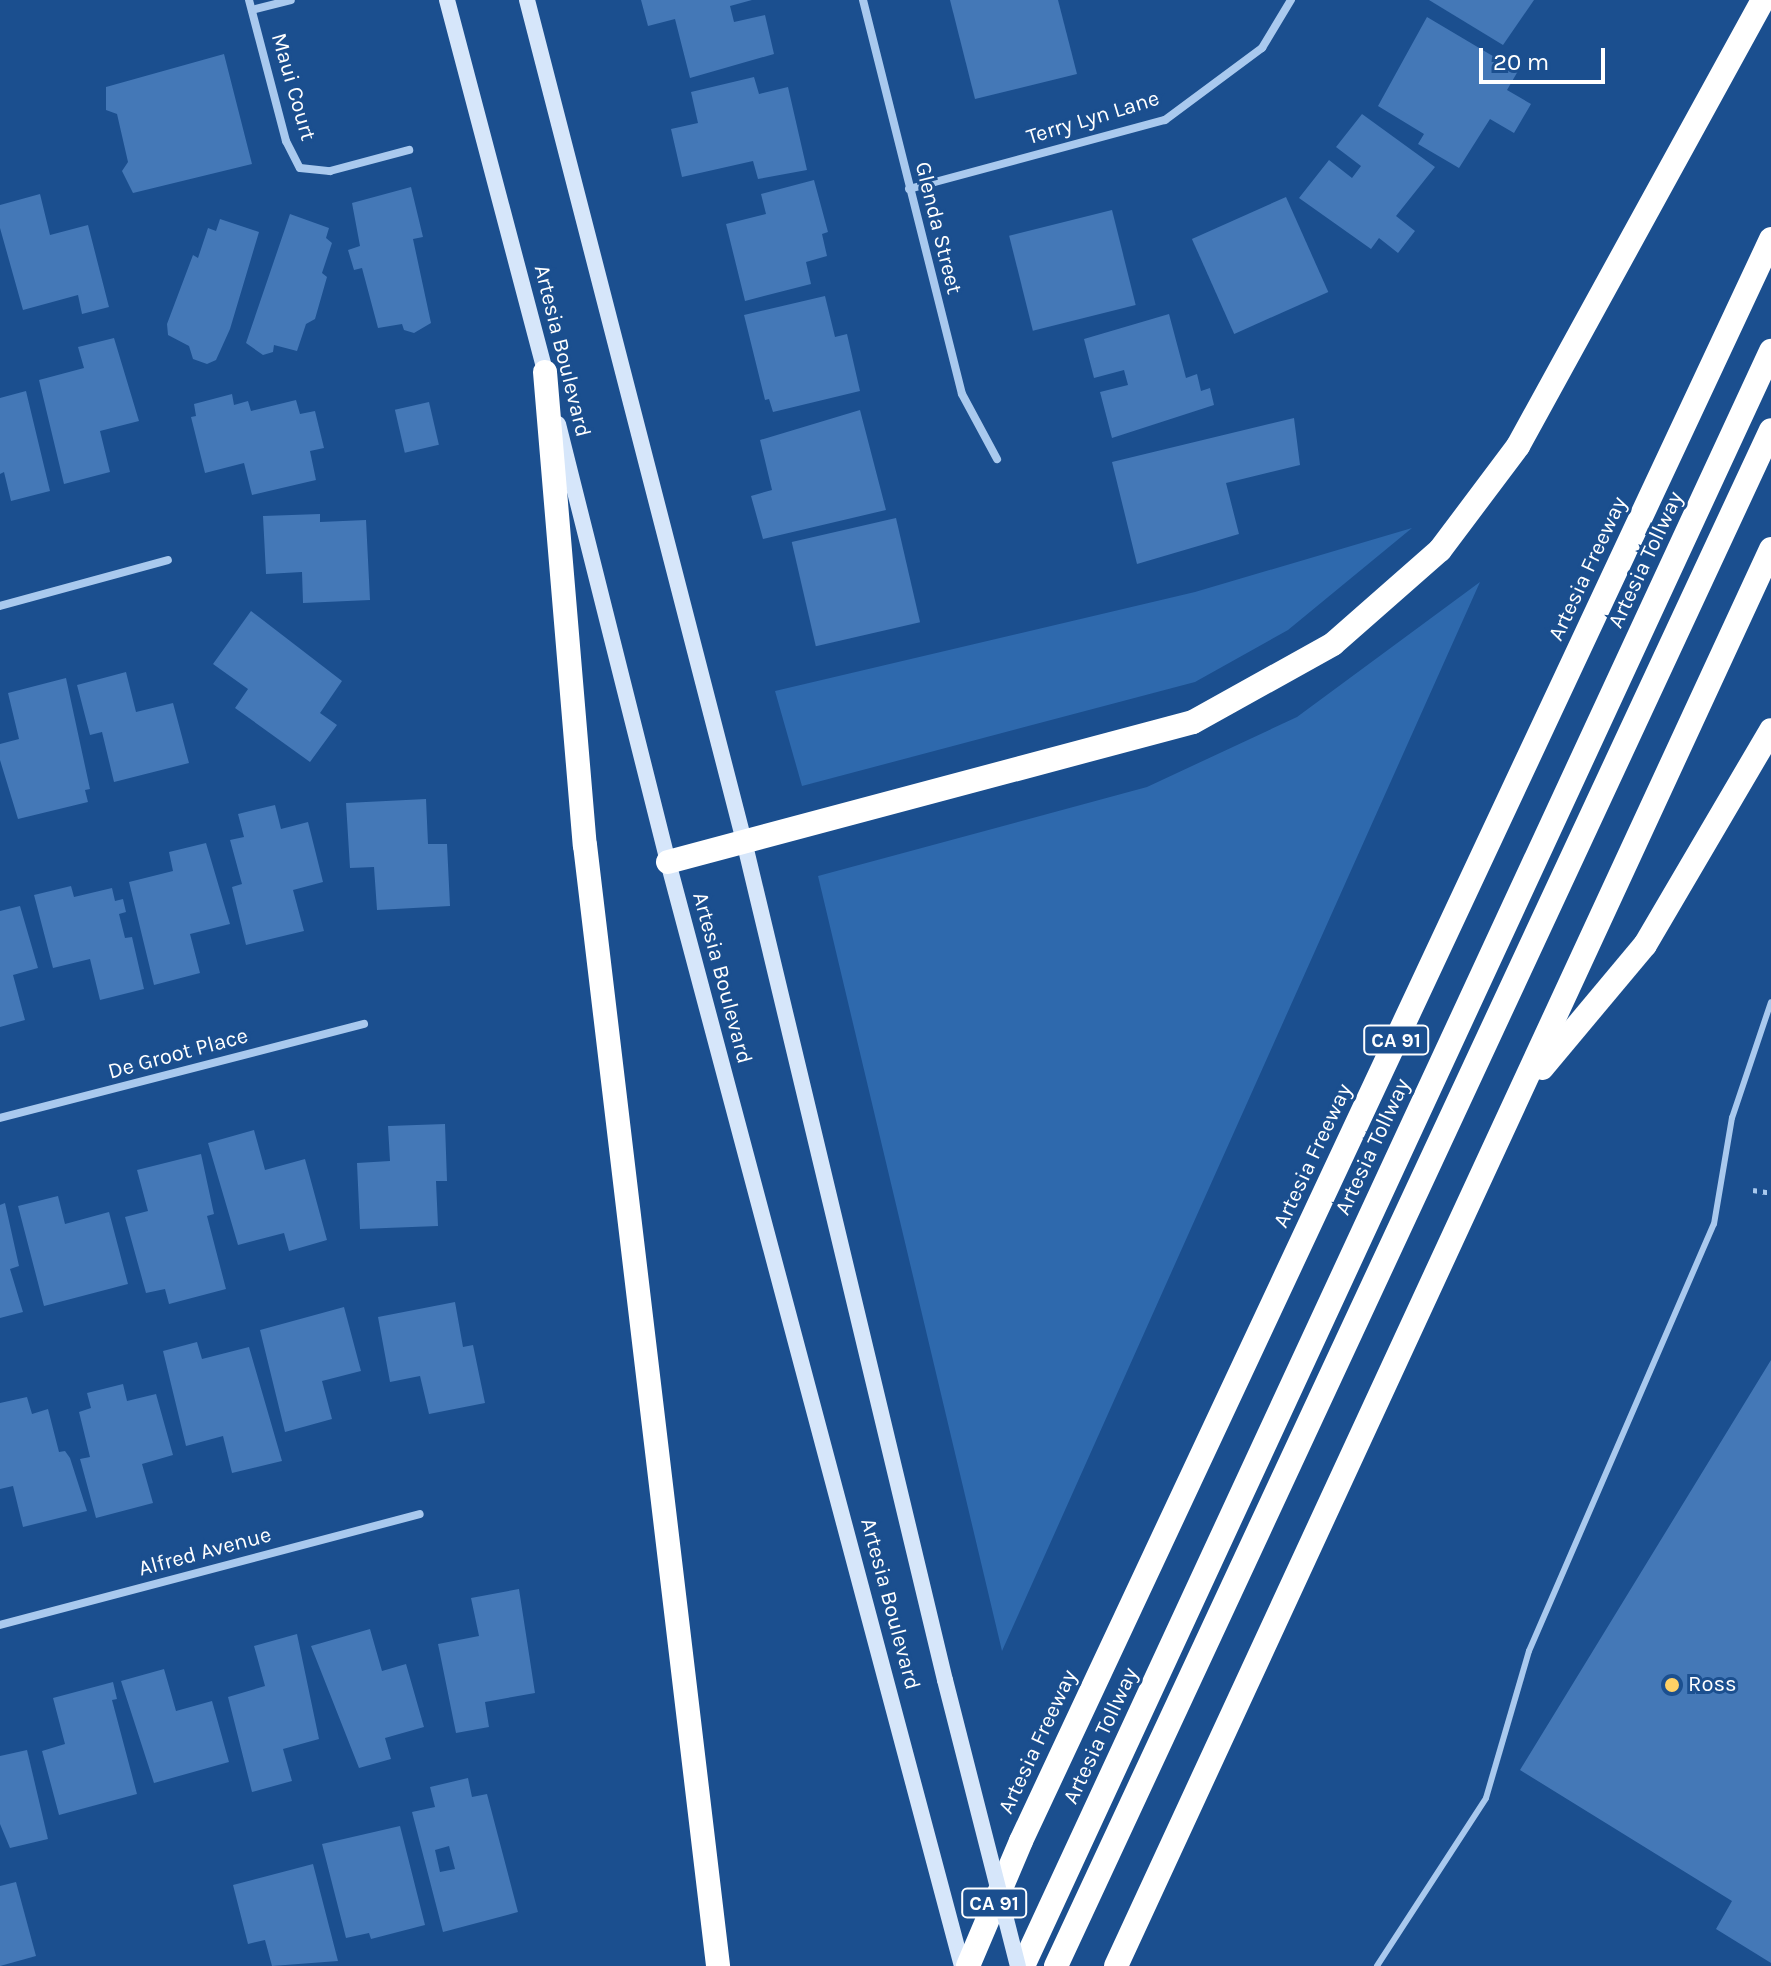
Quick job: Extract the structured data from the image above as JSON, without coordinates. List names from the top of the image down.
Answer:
{
  "streets": {
    "highway": ["Artesia Tollway", "Artesia Freeway", "CA 91"],
    "main road": ["Artesia Boulevard"],
    "street": [
      "Maui Court",
      "Terry Lyn Lane",
      "Glenda Street",
      "De Groot Place",
      "Alfred Avenue"
    ]
  },
  "crossings": [
    ["Terry Lyn Lane", "Glenda Street"],
    ["Artesia Boulevard", "Artesia Tollway"],
    ["Artesia Boulevard", "Artesia Freeway"]
  ],
  "places": ["Ross"],
  "scale_bar": "20 m"
}
